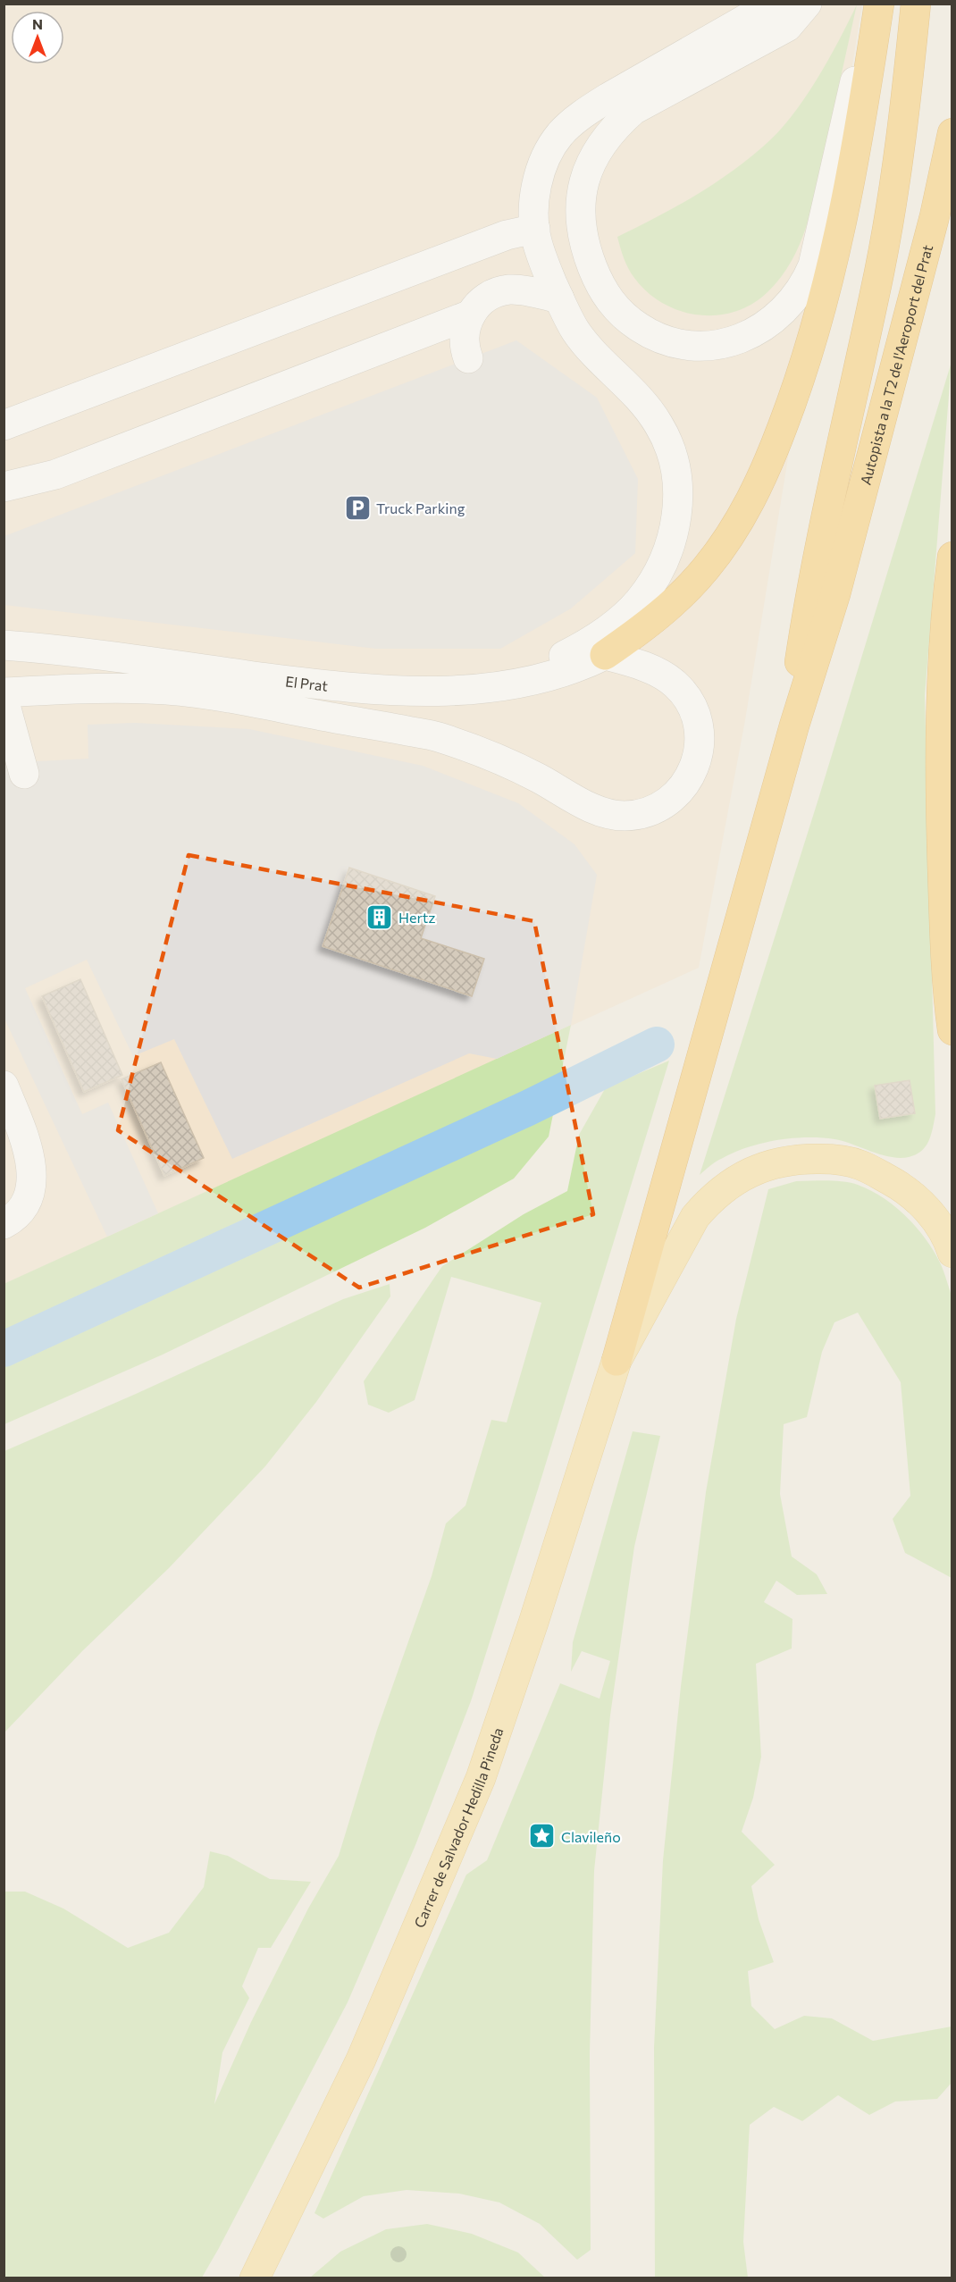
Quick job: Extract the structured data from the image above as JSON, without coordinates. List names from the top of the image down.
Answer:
{
  "streets": {
    "highway": ["Autopista a la T2 de l'Aeroport del Prat"],
    "main road": ["Carrer de Salvador Hedilla Pineda"],
    "street": ["El Prat"]
  },
  "places": {
    "parking": ["Truck Parking"],
    "building": ["Hertz"],
    "place": ["Clavileño"]
  },
  "north": "top"
}
